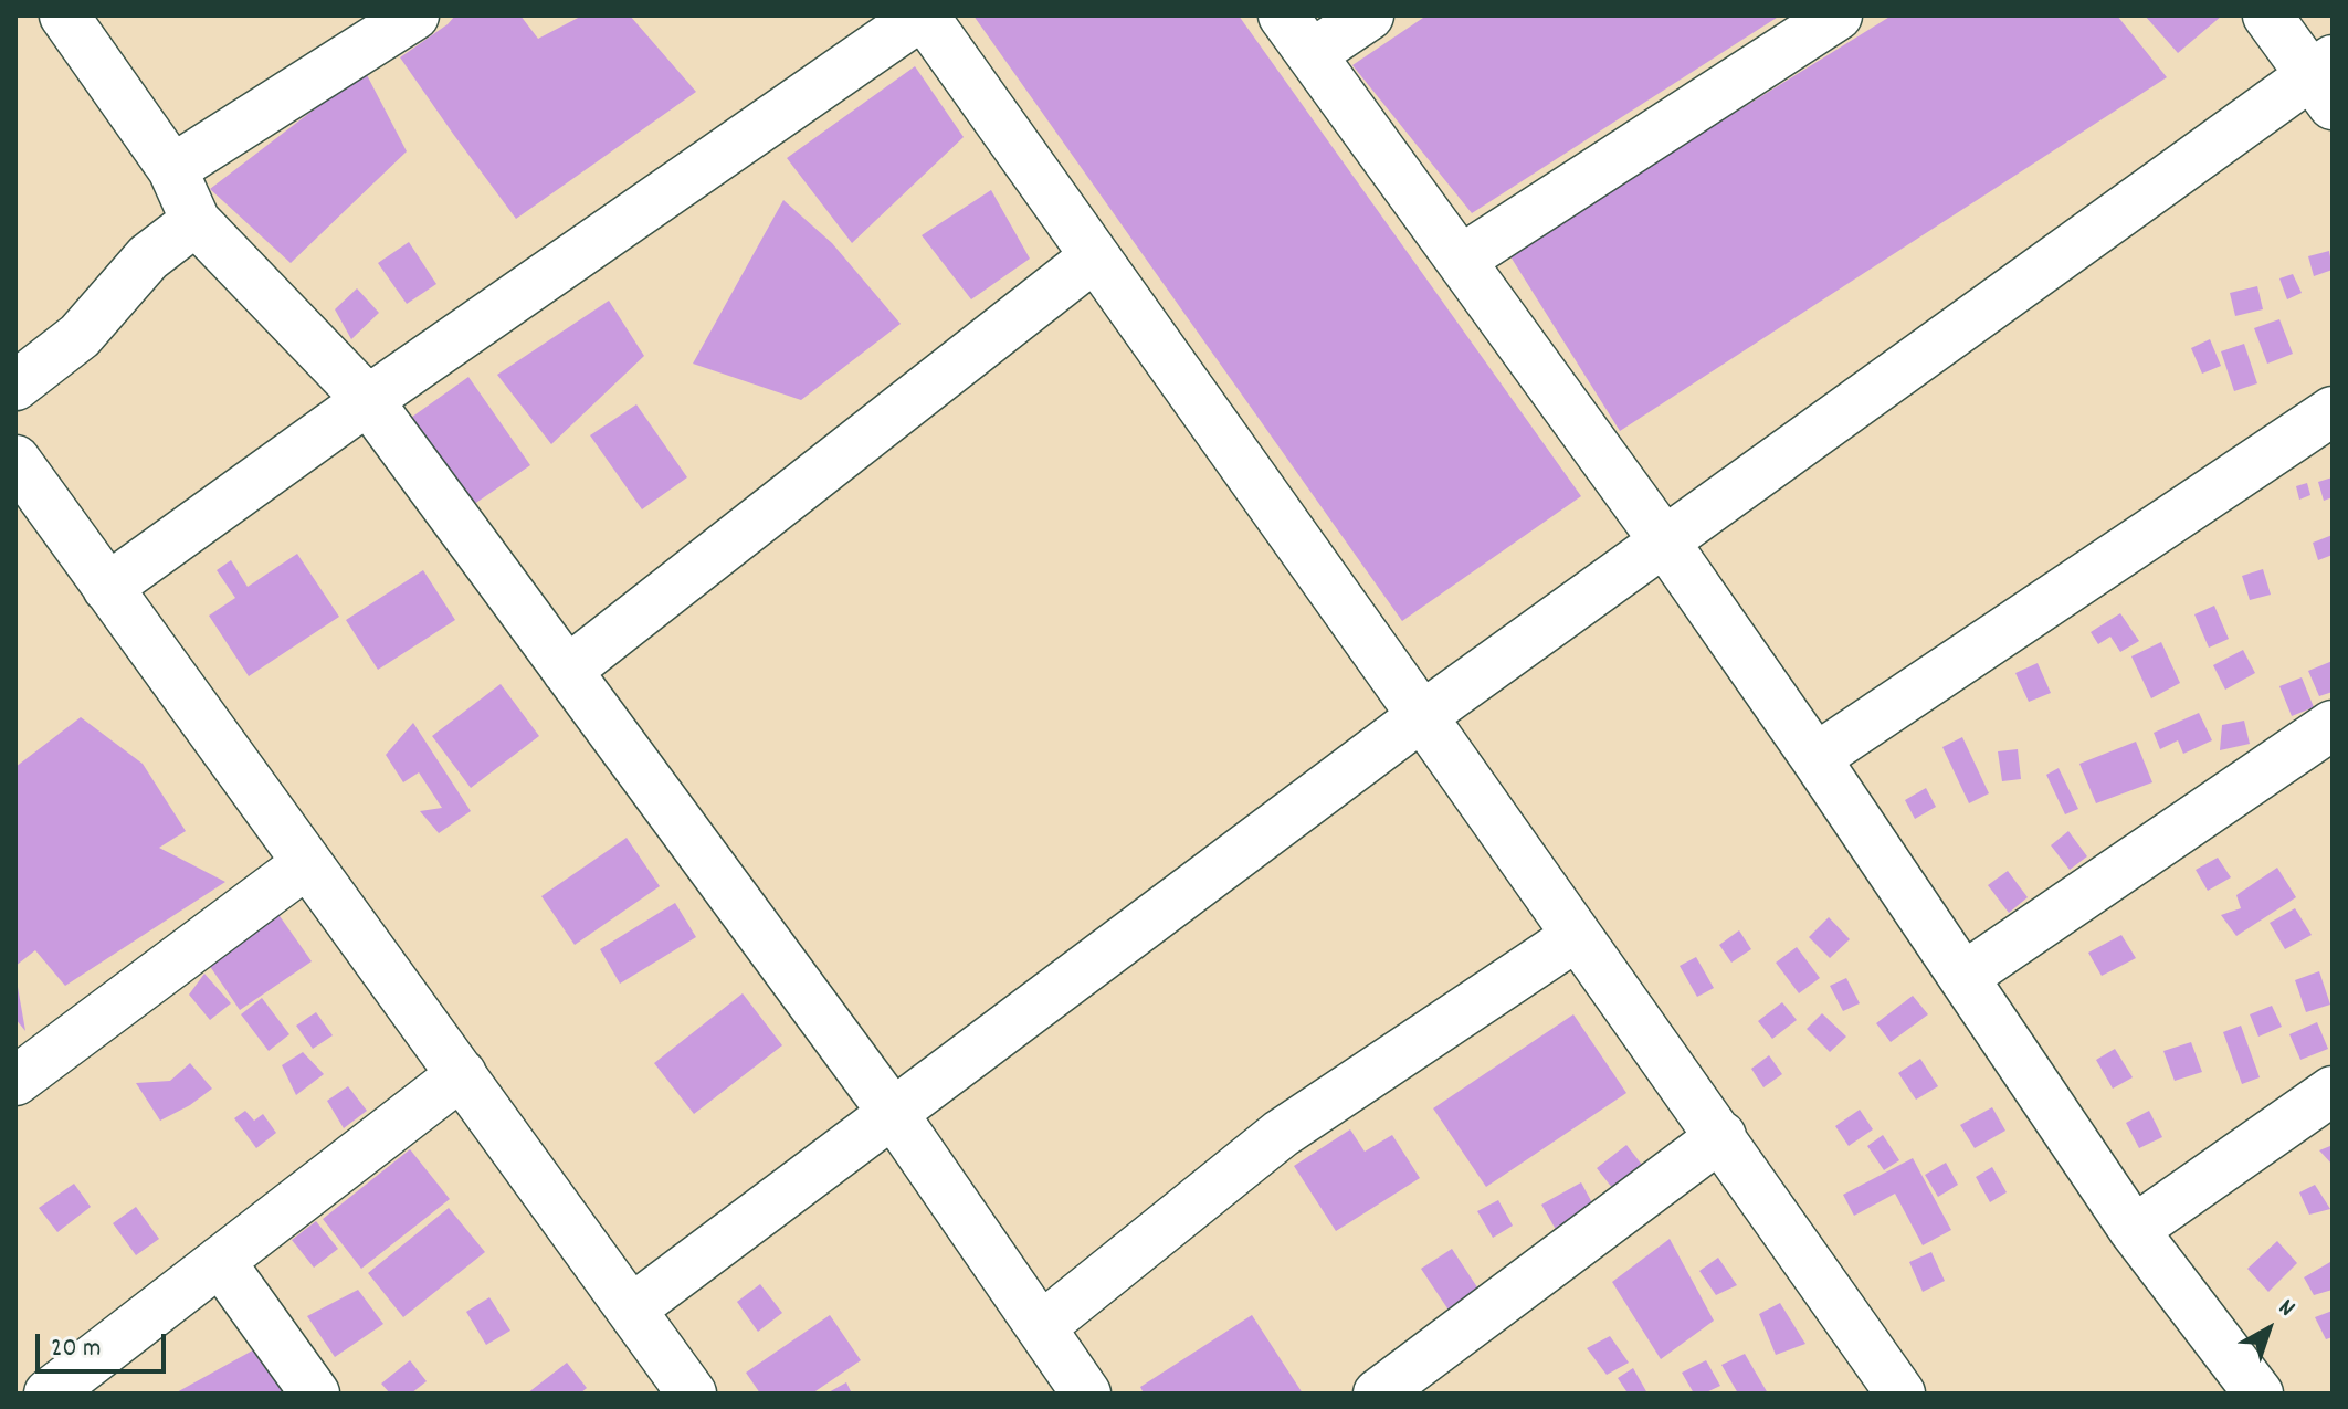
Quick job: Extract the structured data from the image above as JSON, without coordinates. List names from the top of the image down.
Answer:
{
  "scale_bar": "20 m",
  "north": "top right"
}
